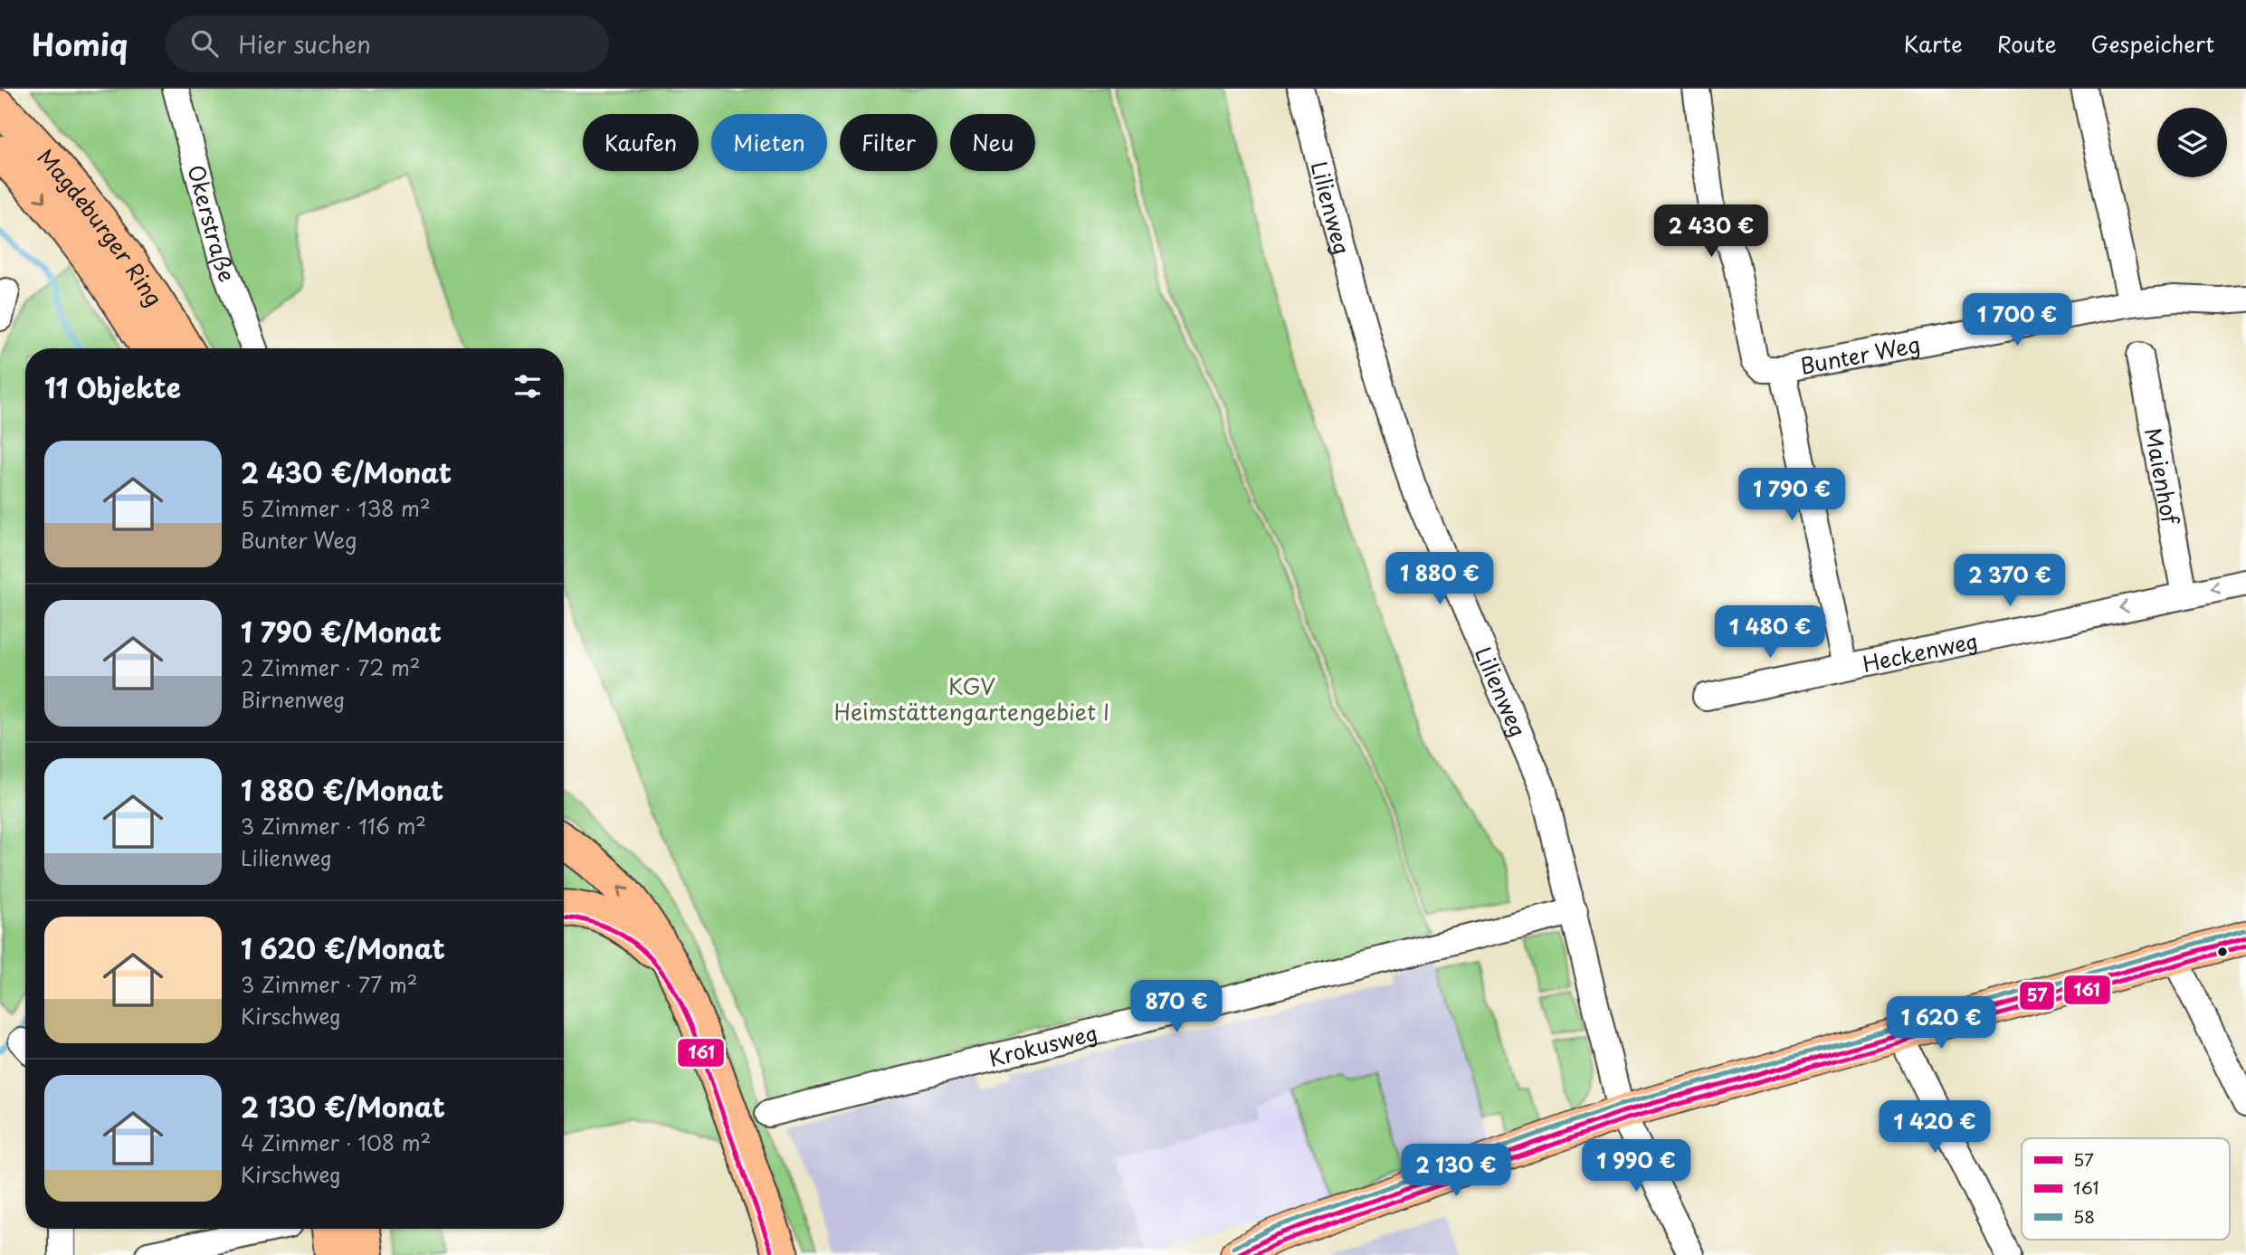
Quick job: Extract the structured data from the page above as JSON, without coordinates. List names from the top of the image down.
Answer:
{
  "streets": {
    "highway": ["Magdeburger Ring"],
    "street": [
      "Lilienweg",
      "Okerstraße",
      "Bunter Weg",
      "Maienhof",
      "Heckenweg",
      "Krokusweg"
    ]
  },
  "crossings": [
    ["Lilienweg", "Krokusweg"],
    ["Maienhof", "Heckenweg"]
  ],
  "one_way": ["Heckenweg"],
  "parks": ["KGV Heimstättengartengebiet I"],
  "lines": ["transit line 161", "transit line 58", "transit line 57"],
  "legend": ["57", "161", "58"],
  "page": {
    "header": "Homiq",
    "search": "Hier suchen",
    "nav": ["Karte", "Route", "Gespeichert"],
    "chip": [
      "Kaufen",
      "Mieten",
      "Filter",
      "Neu"
    ],
    "price": [
      "2 430 €",
      "1 700 €",
      "1 790 €",
      "1 880 €",
      "2 370 €",
      "1 480 €",
      "870 €",
      "1 620 €",
      "1 420 €",
      "1 990 €",
      "2 130 €"
    ],
    "heading": "11 Objekte",
    "list": [
      {
        "name": "2 430 €/Monat",
        "note": "5 Zimmer · 138 m² · Bunter Weg"
      },
      {
        "name": "1 790 €/Monat",
        "note": "2 Zimmer · 72 m² · Birnenweg"
      },
      {
        "name": "1 880 €/Monat",
        "note": "3 Zimmer · 116 m² · Lilienweg"
      },
      {
        "name": "1 620 €/Monat",
        "note": "3 Zimmer · 77 m² · Kirschweg"
      },
      {
        "name": "2 130 €/Monat",
        "note": "4 Zimmer · 108 m² · Kirschweg"
      }
    ]
  }
}
